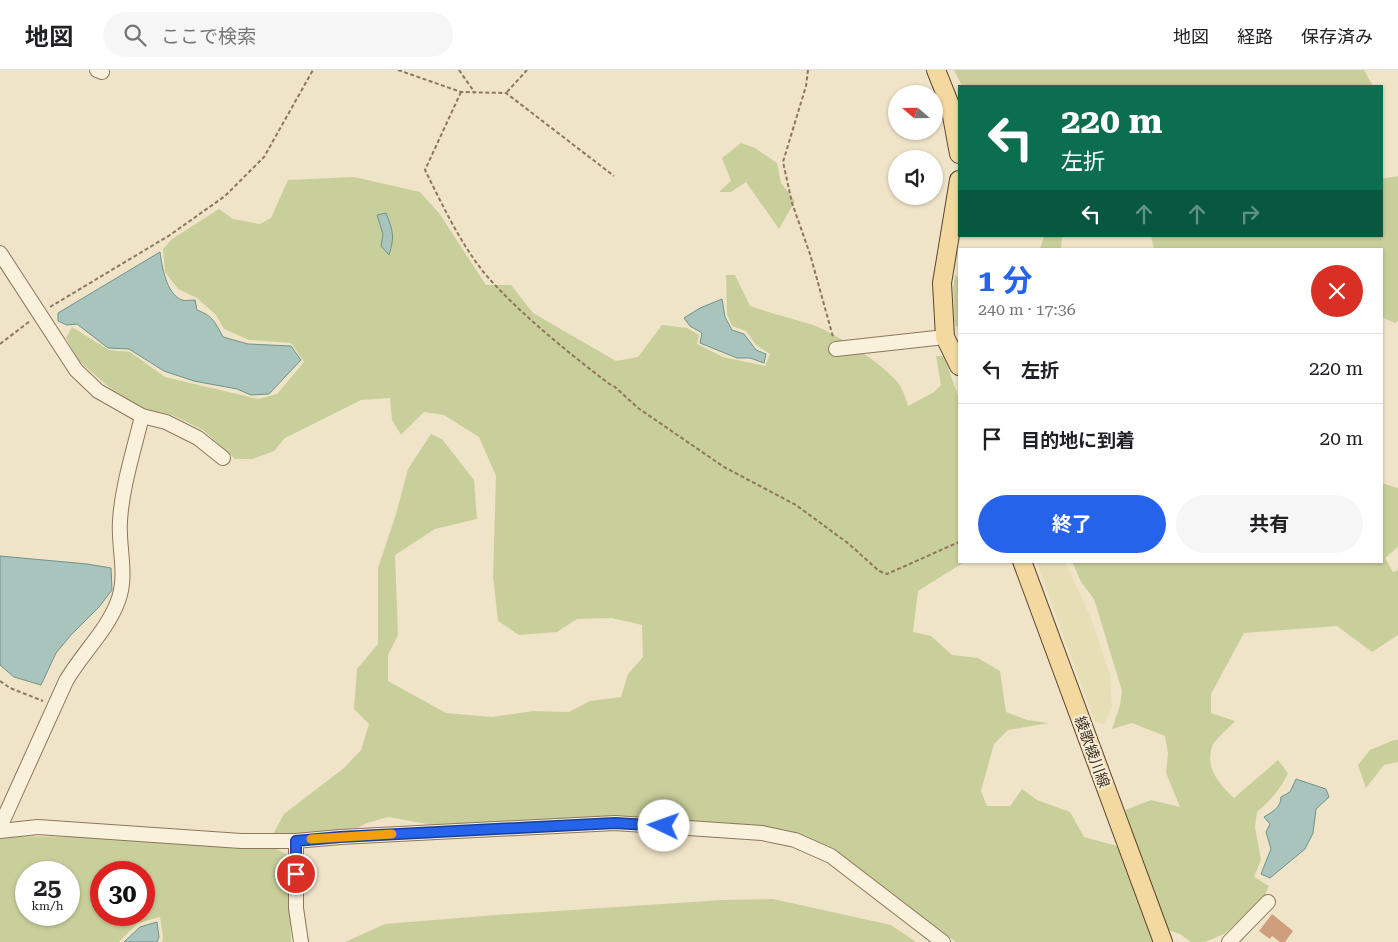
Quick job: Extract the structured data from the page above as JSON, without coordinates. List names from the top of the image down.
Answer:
{
  "streets": {
    "main road": ["綾歌綾川線"]
  },
  "north": "left",
  "page": {
    "header": "地図",
    "search": "ここで検索",
    "nav": ["地図", "経路", "保存済み"],
    "turn": ["220 m", "左折"],
    "heading": ["1 分", "240 m · 17:36"],
    "list": [
      {
        "name": "左折",
        "value": "220 m"
      },
      {
        "name": "目的地に到着",
        "value": "20 m"
      }
    ],
    "buttons": ["終了", "共有"],
    "speed": "25 km/h",
    "limit": "30"
  }
}
